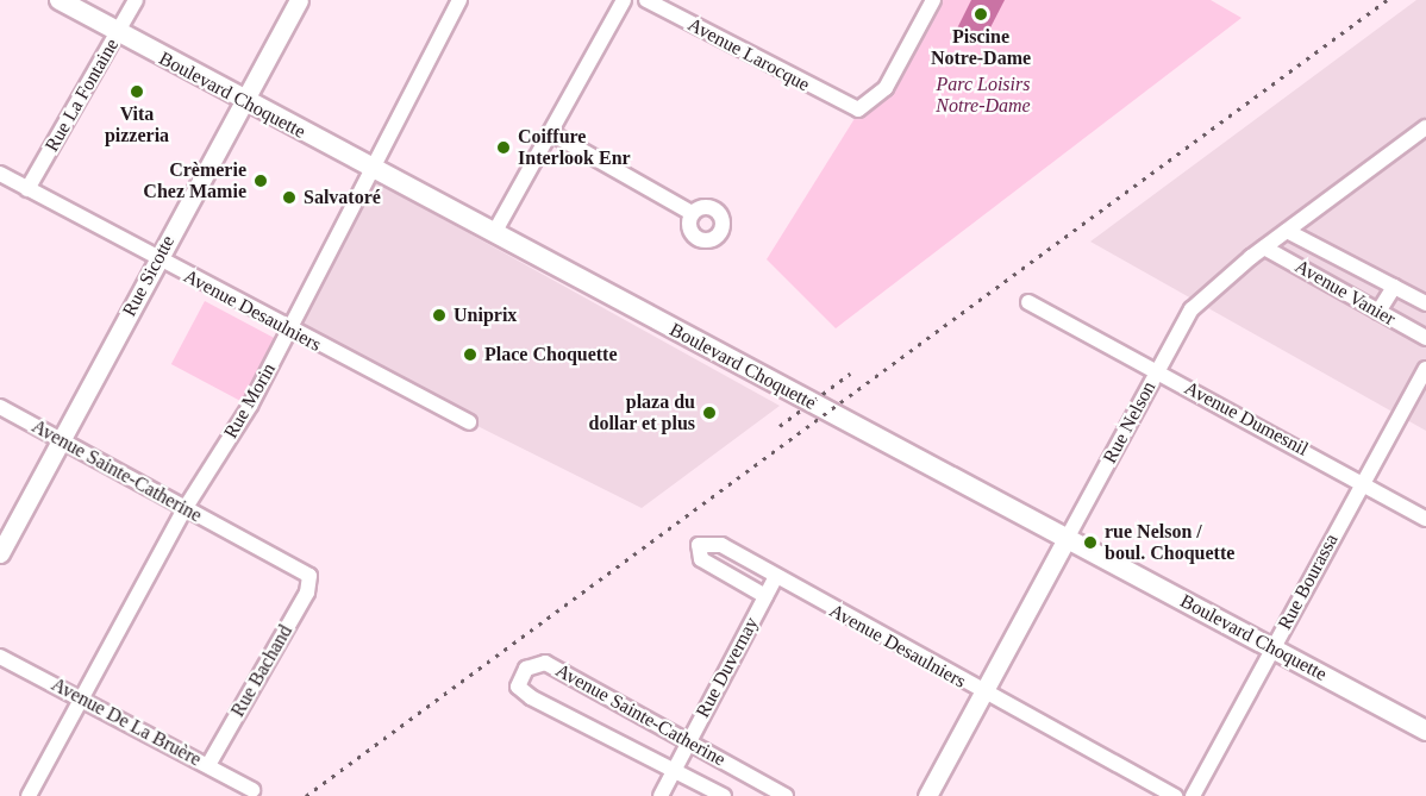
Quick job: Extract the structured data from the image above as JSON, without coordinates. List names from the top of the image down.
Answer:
{
  "streets": {
    "main road": ["Boulevard Choquette"],
    "street": [
      "Avenue Larocque",
      "Rue La Fontaine",
      "Rue Sicotte",
      "Avenue Vanier",
      "Avenue Desaulniers",
      "Rue Morin",
      "Avenue Dumesnil",
      "Rue Nelson",
      "Avenue Sainte-Catherine",
      "Rue Bourassa",
      "Rue Duvernay",
      "Rue Bachand",
      "Avenue De La Bruère"
    ]
  },
  "crossings": [
    ["Rue La Fontaine", "Boulevard Choquette"],
    ["Rue La Fontaine", "Avenue Desaulniers"],
    ["Boulevard Choquette", "Rue Sicotte"],
    ["Boulevard Choquette", "Rue Morin"],
    ["Boulevard Choquette", "Rue Nelson"],
    ["Boulevard Choquette", "Rue Bourassa"],
    ["Rue Sicotte", "Avenue Desaulniers"],
    ["Rue Sicotte", "Avenue Sainte-Catherine"],
    ["Avenue Vanier", "Rue Nelson"],
    ["Avenue Desaulniers", "Rue Morin"],
    ["Avenue Desaulniers", "Rue Nelson"],
    ["Avenue Desaulniers", "Rue Duvernay"],
    ["Rue Morin", "Avenue Sainte-Catherine"],
    ["Rue Morin", "Avenue De La Bruère"],
    ["Avenue Dumesnil", "Rue Nelson"],
    ["Avenue Dumesnil", "Rue Bourassa"],
    ["Avenue Sainte-Catherine", "Rue Duvernay"],
    ["Avenue Sainte-Catherine", "Rue Bachand"],
    ["Rue Bachand", "Avenue De La Bruère"]
  ],
  "parks": ["Parc Loisirs Notre-Dame"],
  "places": [
    "Piscine Notre-Dame",
    "Vita pizzeria",
    "Coiffure Interlook Enr",
    "Crèmerie Chez Mamie",
    "Salvatoré",
    "Uniprix",
    "Place Choquette",
    "plaza du dollar et plus",
    "rue Nelson / boul. Choquette"
  ]
}
